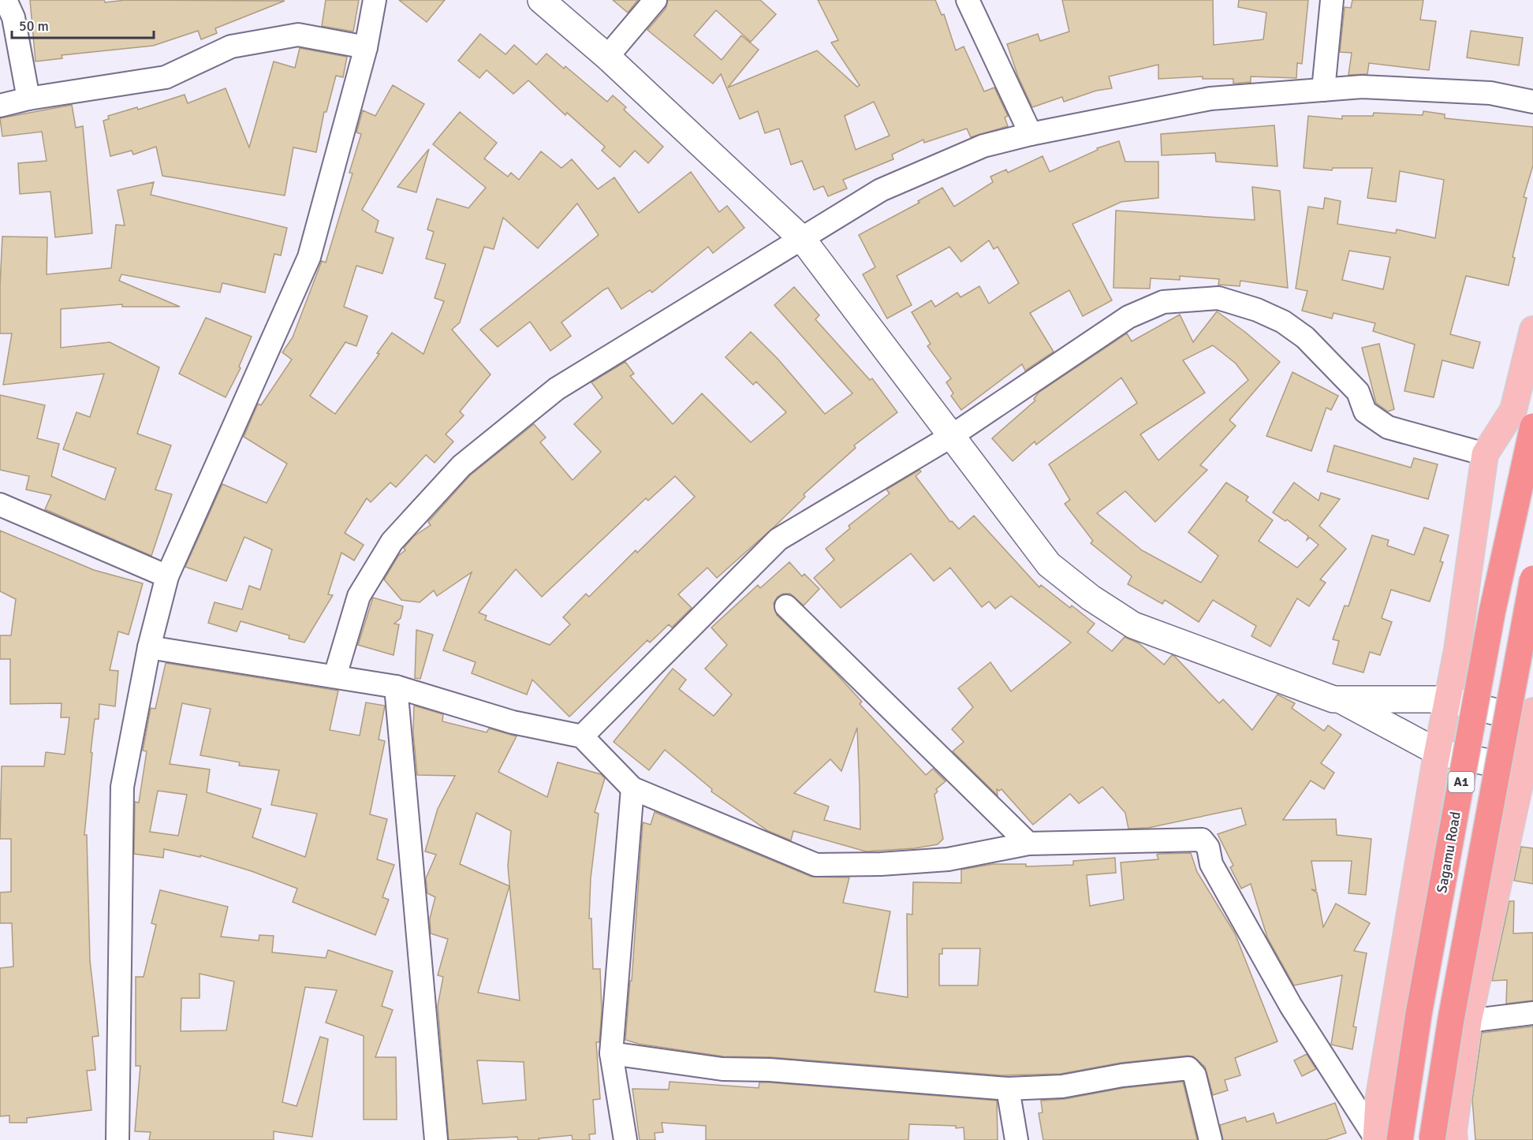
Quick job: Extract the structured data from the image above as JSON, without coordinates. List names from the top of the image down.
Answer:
{
  "streets": {
    "highway": ["A1", "Sagamu Road"]
  },
  "scale_bar": "50 m"
}
